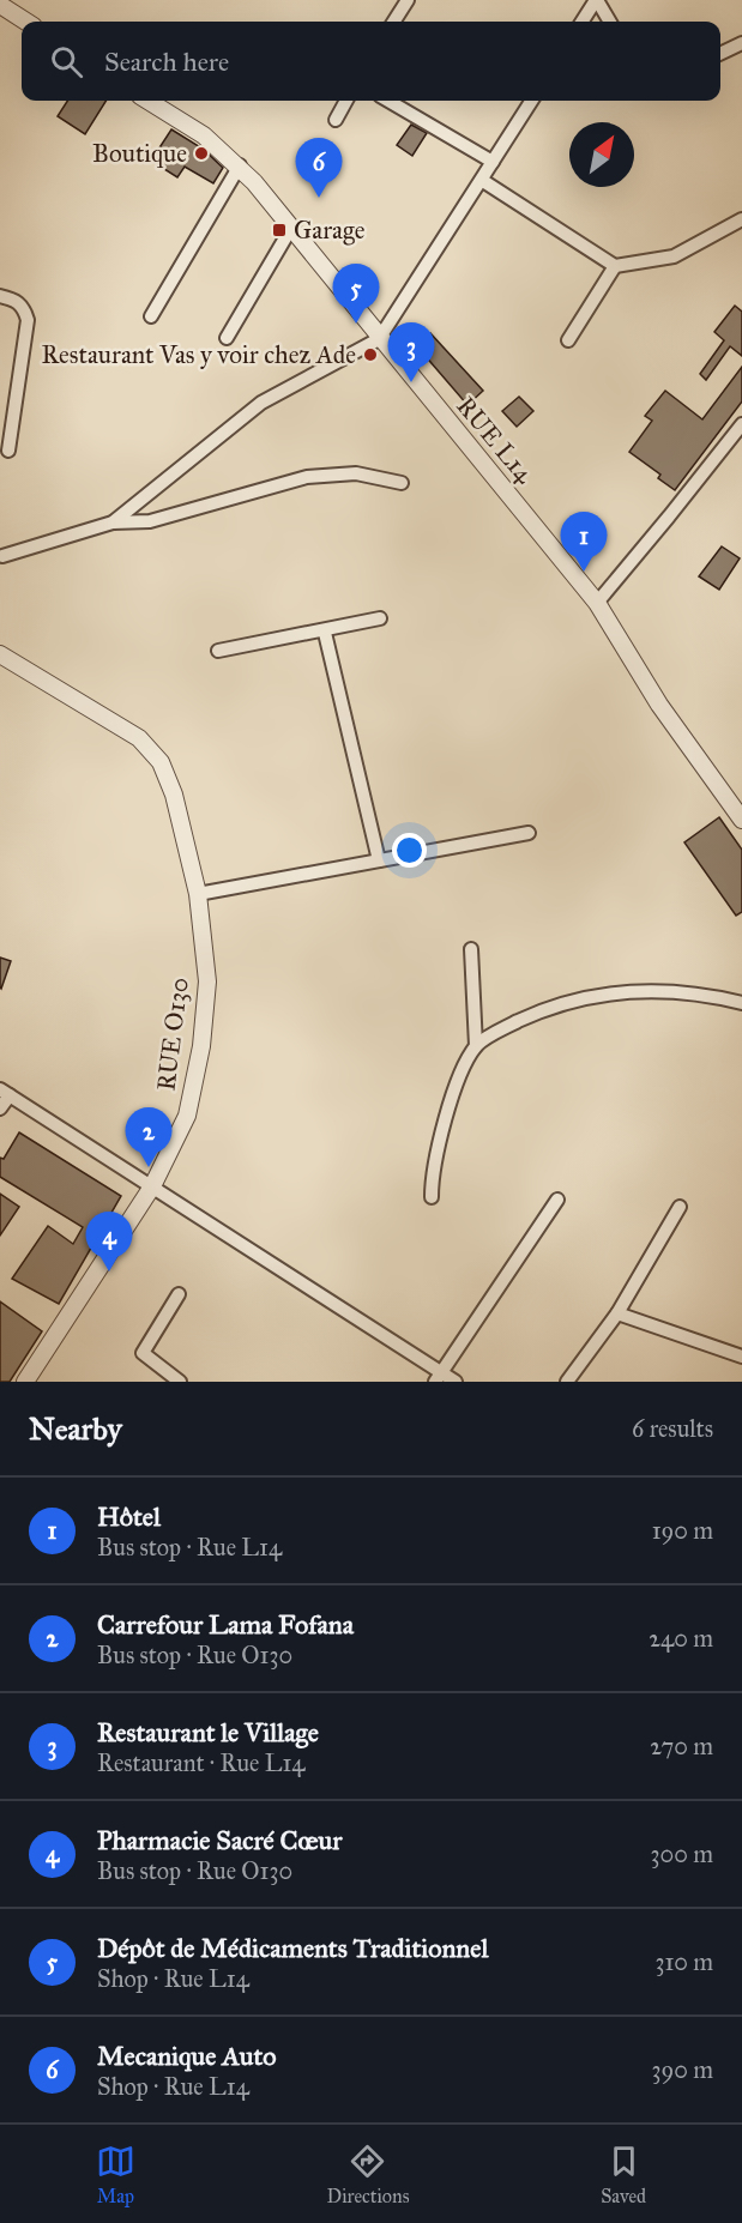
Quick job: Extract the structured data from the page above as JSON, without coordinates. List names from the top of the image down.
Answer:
{
  "streets": {
    "street": ["RUE L14", "RUE O130"]
  },
  "places": {
    "other": ["Boutique", "Restaurant Vas y voir chez Ade"],
    "transit": ["Garage"]
  },
  "north": "top right",
  "page": {
    "search": "Search here",
    "pins": [
      "6",
      "5",
      "3",
      "1",
      "2",
      "4"
    ],
    "heading": ["Nearby", "6 results"],
    "list": [
      {
        "mark": "1",
        "name": "Hôtel",
        "note": "Bus stop · Rue L14",
        "value": "190 m"
      },
      {
        "mark": "2",
        "name": "Carrefour Lama Fofana",
        "note": "Bus stop · Rue O130",
        "value": "240 m"
      },
      {
        "mark": "3",
        "name": "Restaurant le Village",
        "note": "Restaurant · Rue L14",
        "value": "270 m"
      },
      {
        "mark": "4",
        "name": "Pharmacie Sacré Cœur",
        "note": "Bus stop · Rue O130",
        "value": "300 m"
      },
      {
        "mark": "5",
        "name": "Dépôt de Médicaments Traditionnel",
        "note": "Shop · Rue L14",
        "value": "310 m"
      },
      {
        "mark": "6",
        "name": "Mecanique Auto",
        "note": "Shop · Rue L14",
        "value": "390 m"
      }
    ],
    "nav": ["Map", "Directions", "Saved"]
  }
}
